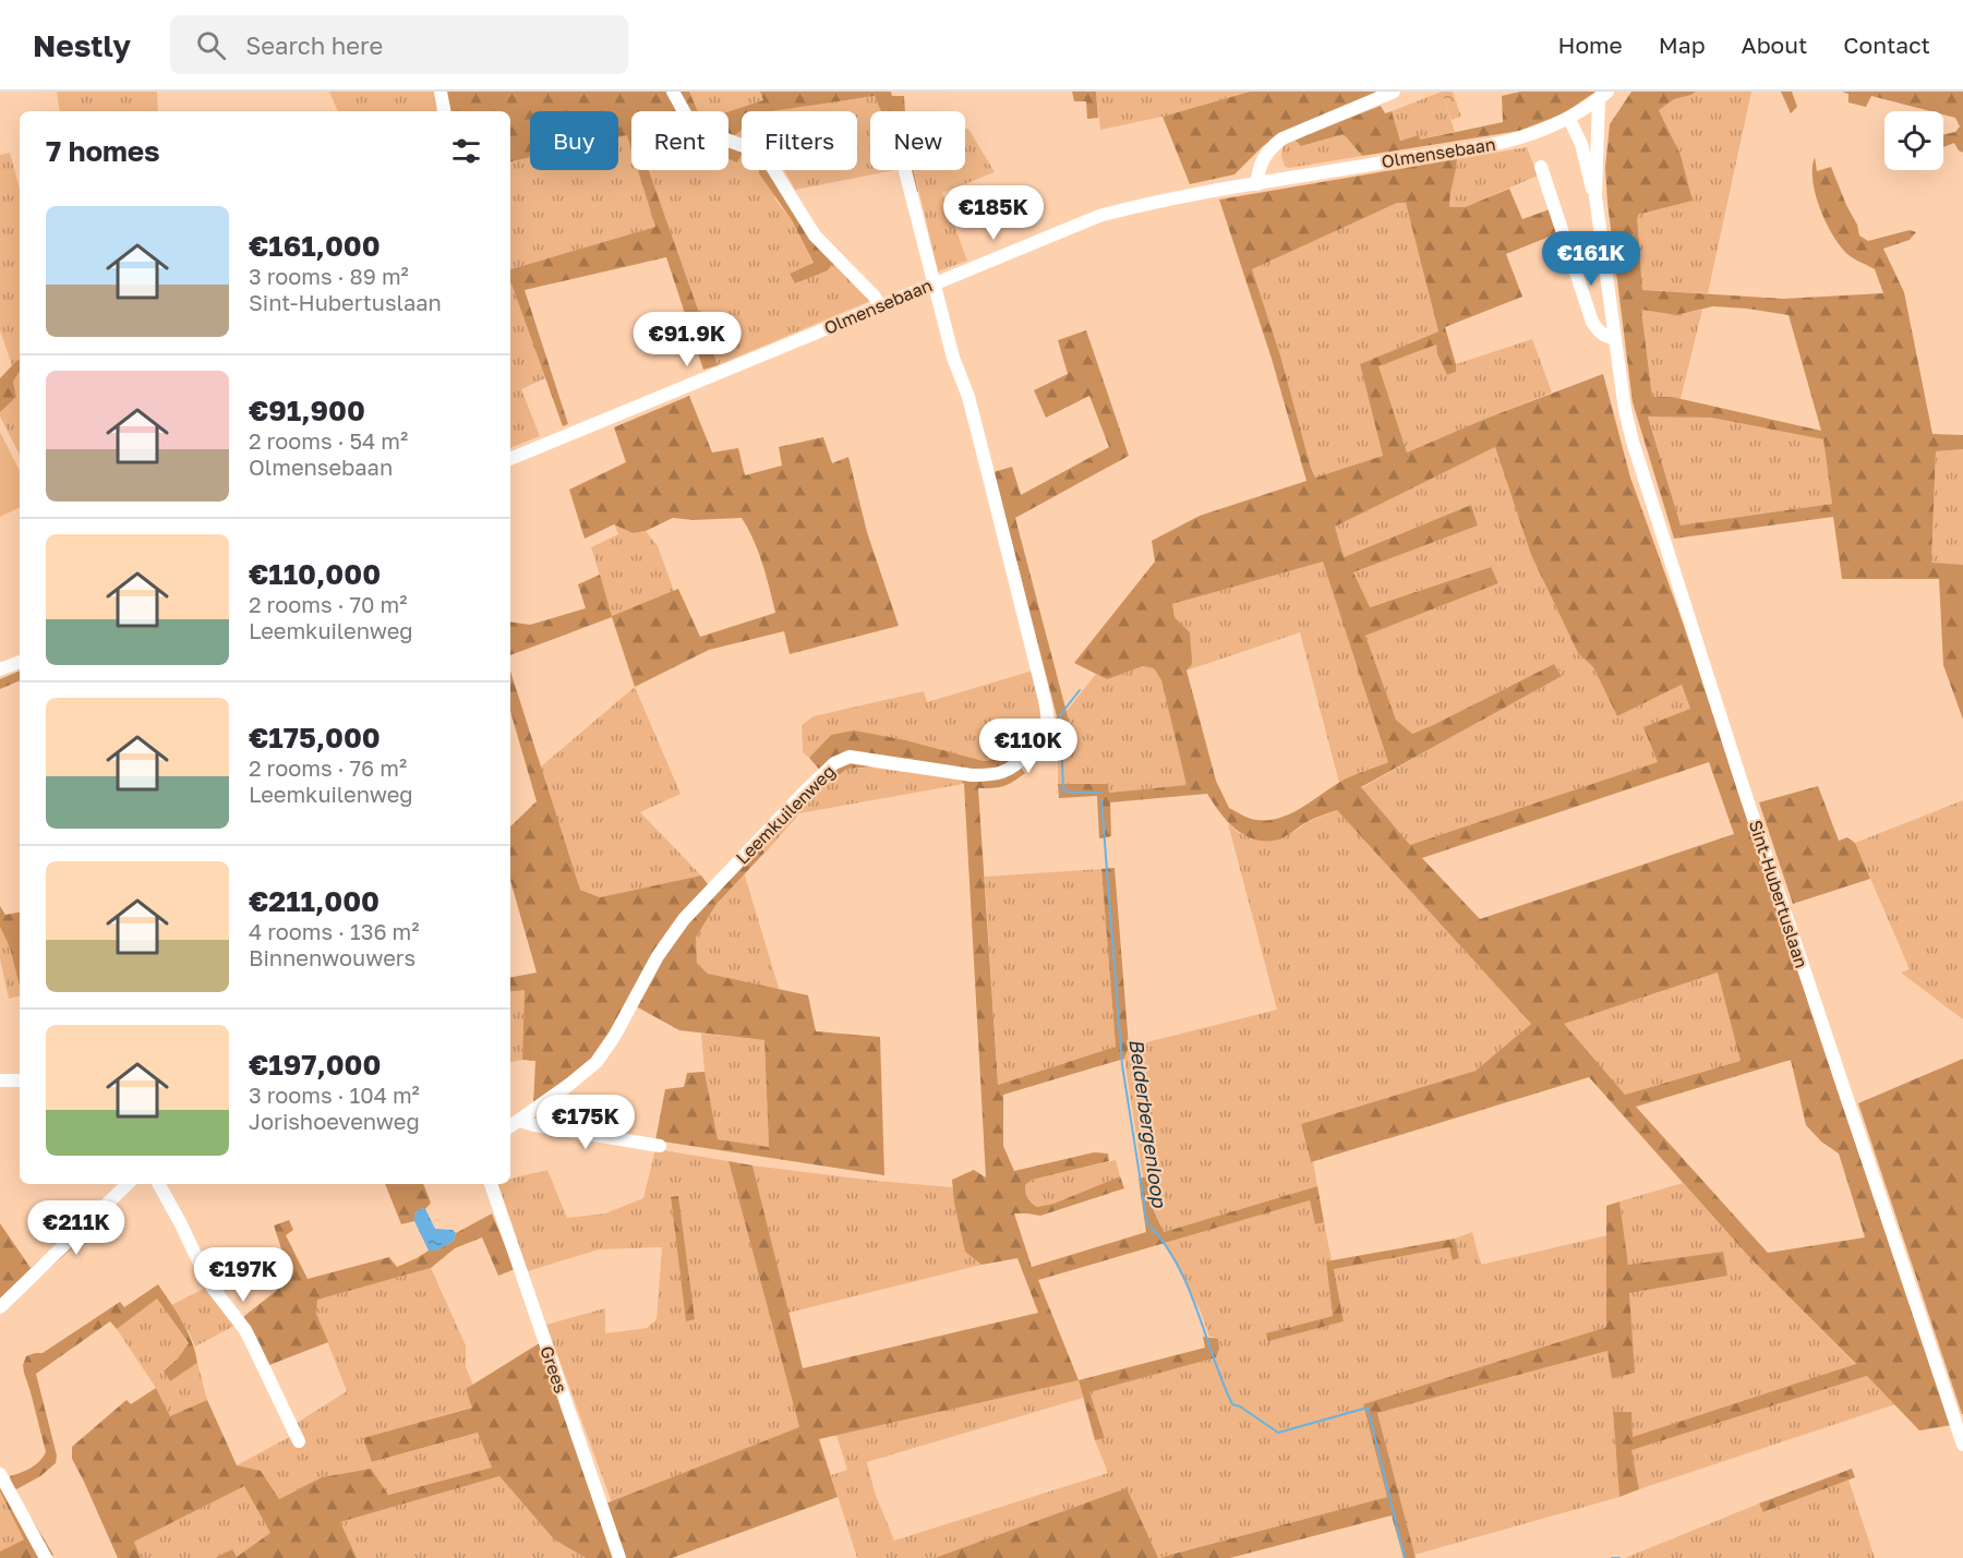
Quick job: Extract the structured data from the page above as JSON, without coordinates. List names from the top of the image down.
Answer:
{
  "streets": {
    "street": [
      "Olmensebaan",
      "Leemkuilenweg",
      "Sint-Hubertuslaan",
      "Grees"
    ]
  },
  "crossings": [
    ["Olmensebaan", "Leemkuilenweg"],
    ["Olmensebaan", "Sint-Hubertuslaan"]
  ],
  "water": ["Belderbergenloop"],
  "page": {
    "header": "Nestly",
    "search": "Search here",
    "nav": [
      "Home",
      "Map",
      "About",
      "Contact"
    ],
    "chip": [
      "Buy",
      "Rent",
      "Filters",
      "New"
    ],
    "heading": "7 homes",
    "price": [
      "€185K",
      "€161K",
      "€91.9K",
      "€110K",
      "€175K",
      "€211K",
      "€197K"
    ],
    "list": [
      {
        "name": "€161,000",
        "note": "3 rooms · 89 m² · Sint-Hubertuslaan"
      },
      {
        "name": "€91,900",
        "note": "2 rooms · 54 m² · Olmensebaan"
      },
      {
        "name": "€110,000",
        "note": "2 rooms · 70 m² · Leemkuilenweg"
      },
      {
        "name": "€175,000",
        "note": "2 rooms · 76 m² · Leemkuilenweg"
      },
      {
        "name": "€211,000",
        "note": "4 rooms · 136 m² · Binnenwouwers"
      },
      {
        "name": "€197,000",
        "note": "3 rooms · 104 m² · Jorishoevenweg"
      }
    ]
  }
}
